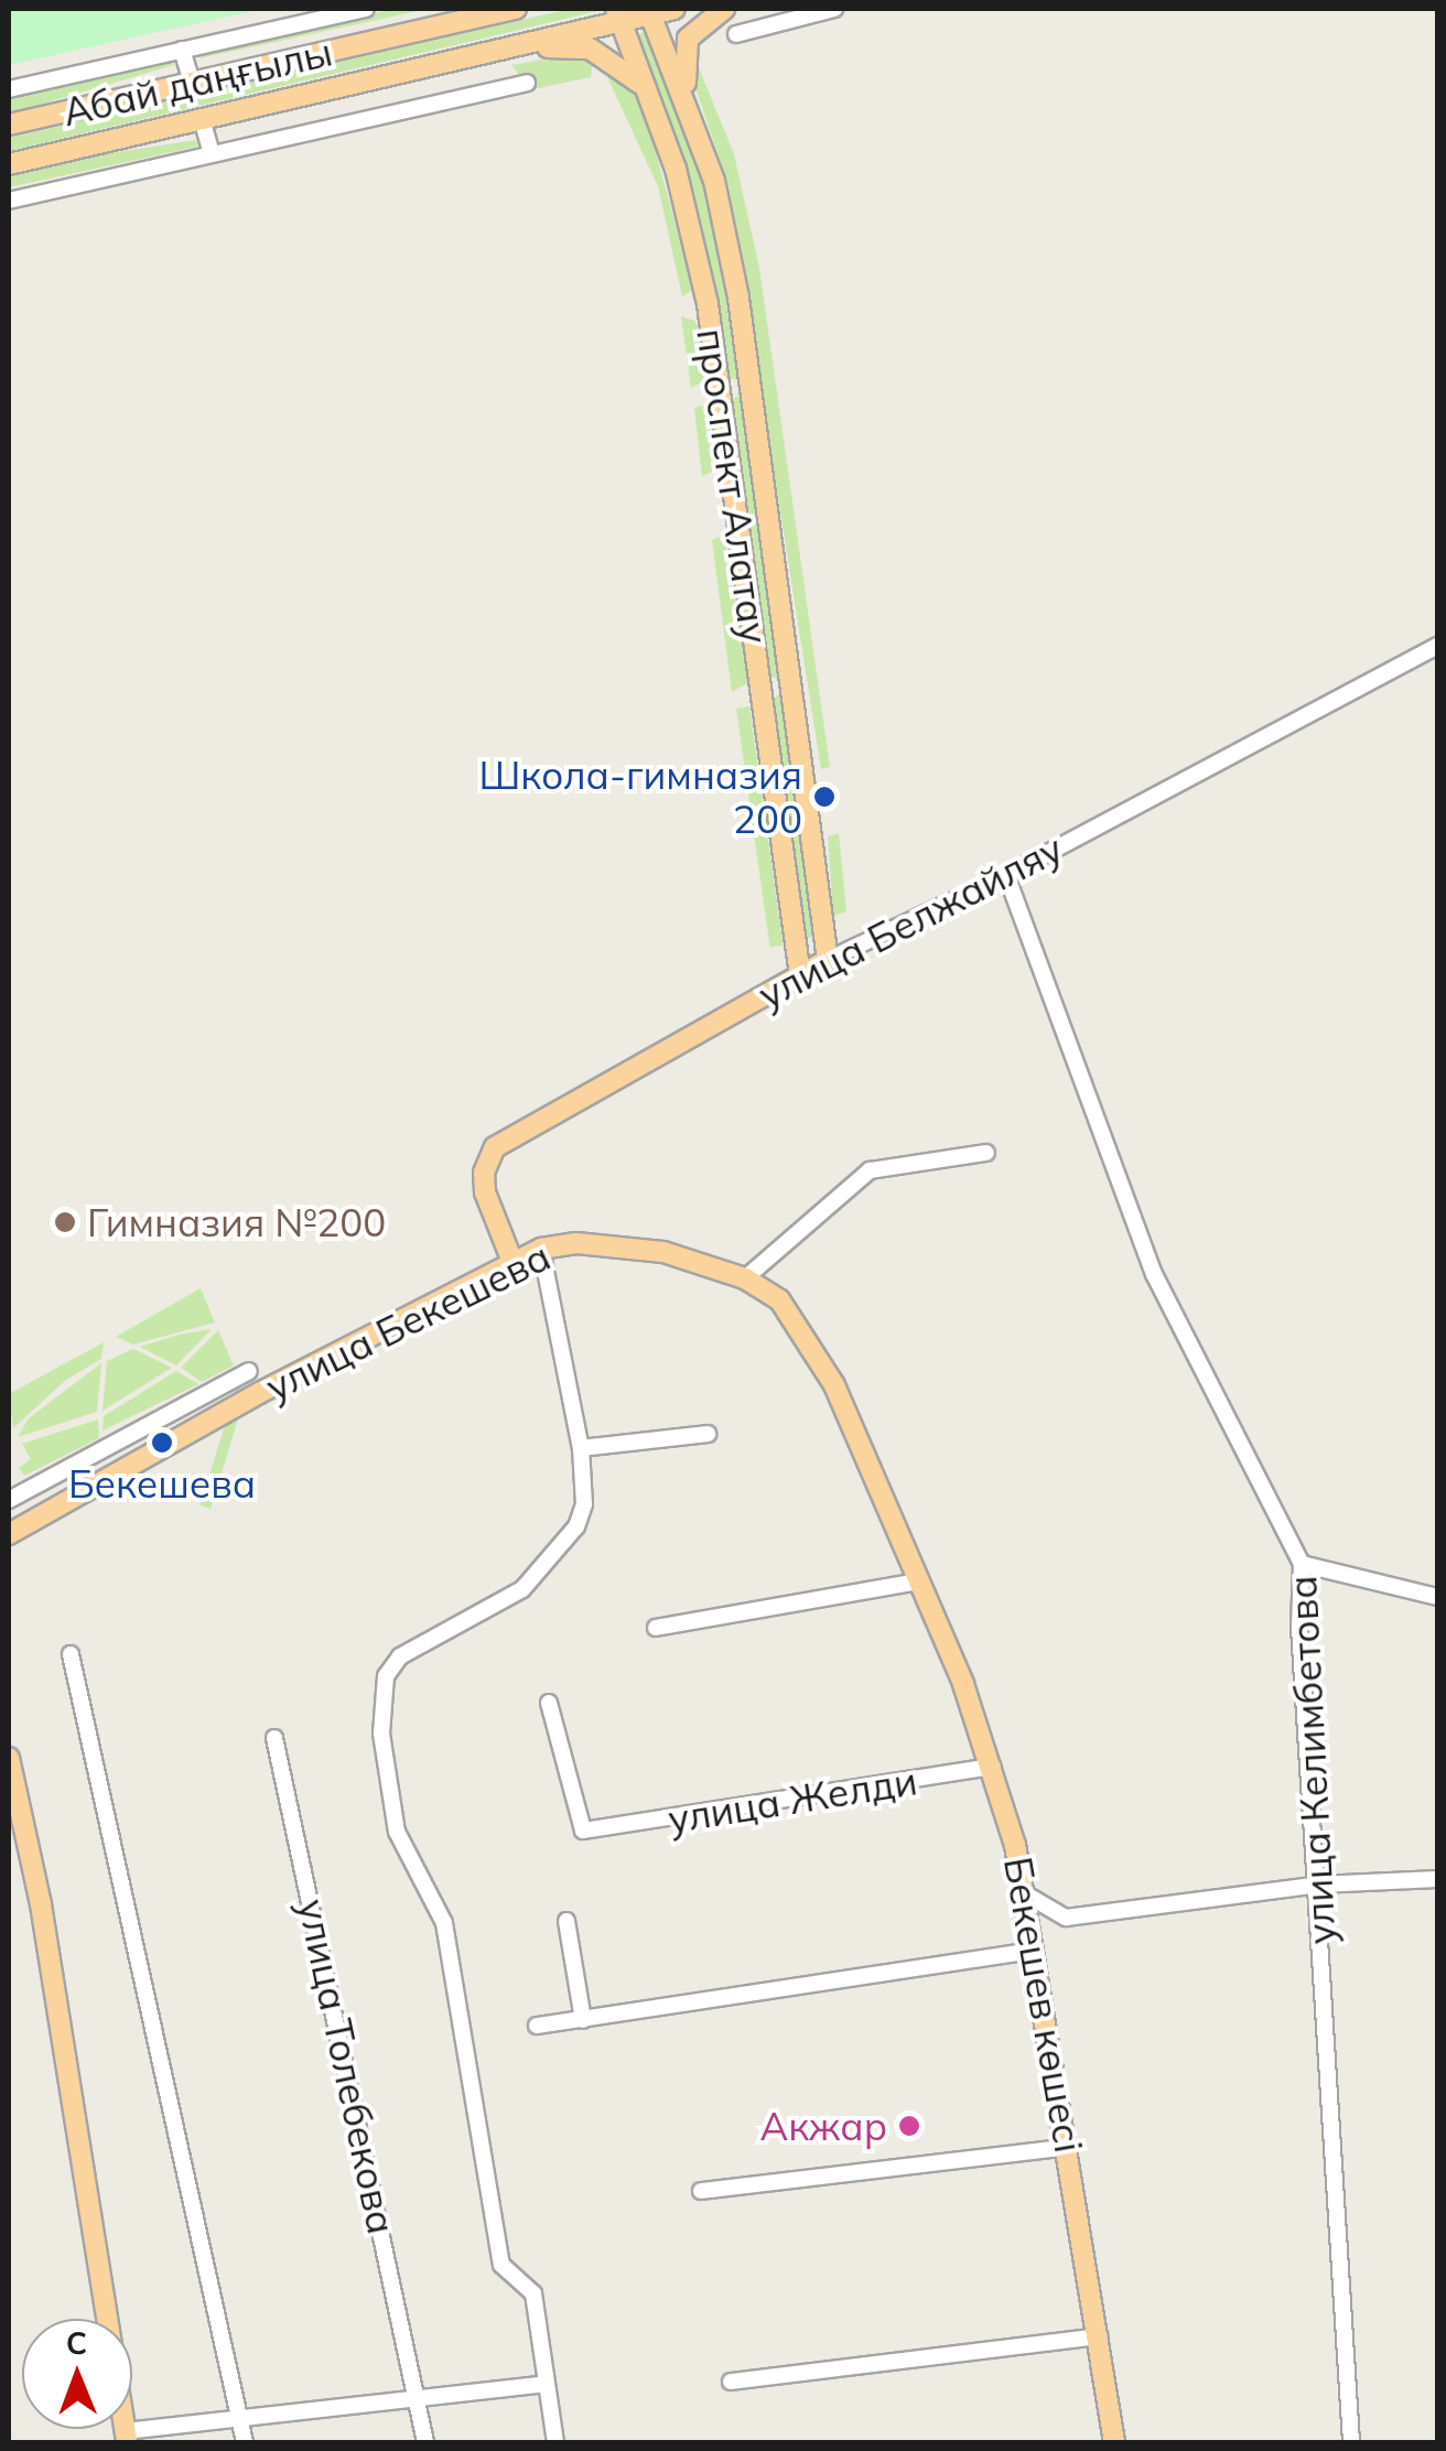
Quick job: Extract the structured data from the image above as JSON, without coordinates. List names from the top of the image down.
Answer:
{
  "streets": {
    "main road": [
      "Абай даңғылы",
      "проспект Алатау",
      "улица Белжайляу",
      "улица Бекешева",
      "Бекешев көшесі"
    ],
    "street": ["улица Келимбетова", "улица Желди", "улица Толебекова"]
  },
  "crossings": [
    ["проспект Алатау", "улица Белжайляу"],
    ["улица Белжайляу", "улица Бекешева"],
    ["улица Белжайляу", "улица Келимбетова"],
    ["улица Бекешева", "Бекешев көшесі"],
    ["улица Желди", "Бекешев көшесі"]
  ],
  "places": [
    "Школа-гимназия 200",
    "Гимназия №200",
    "Бекешева",
    "Акжар"
  ],
  "north": "top"
}
